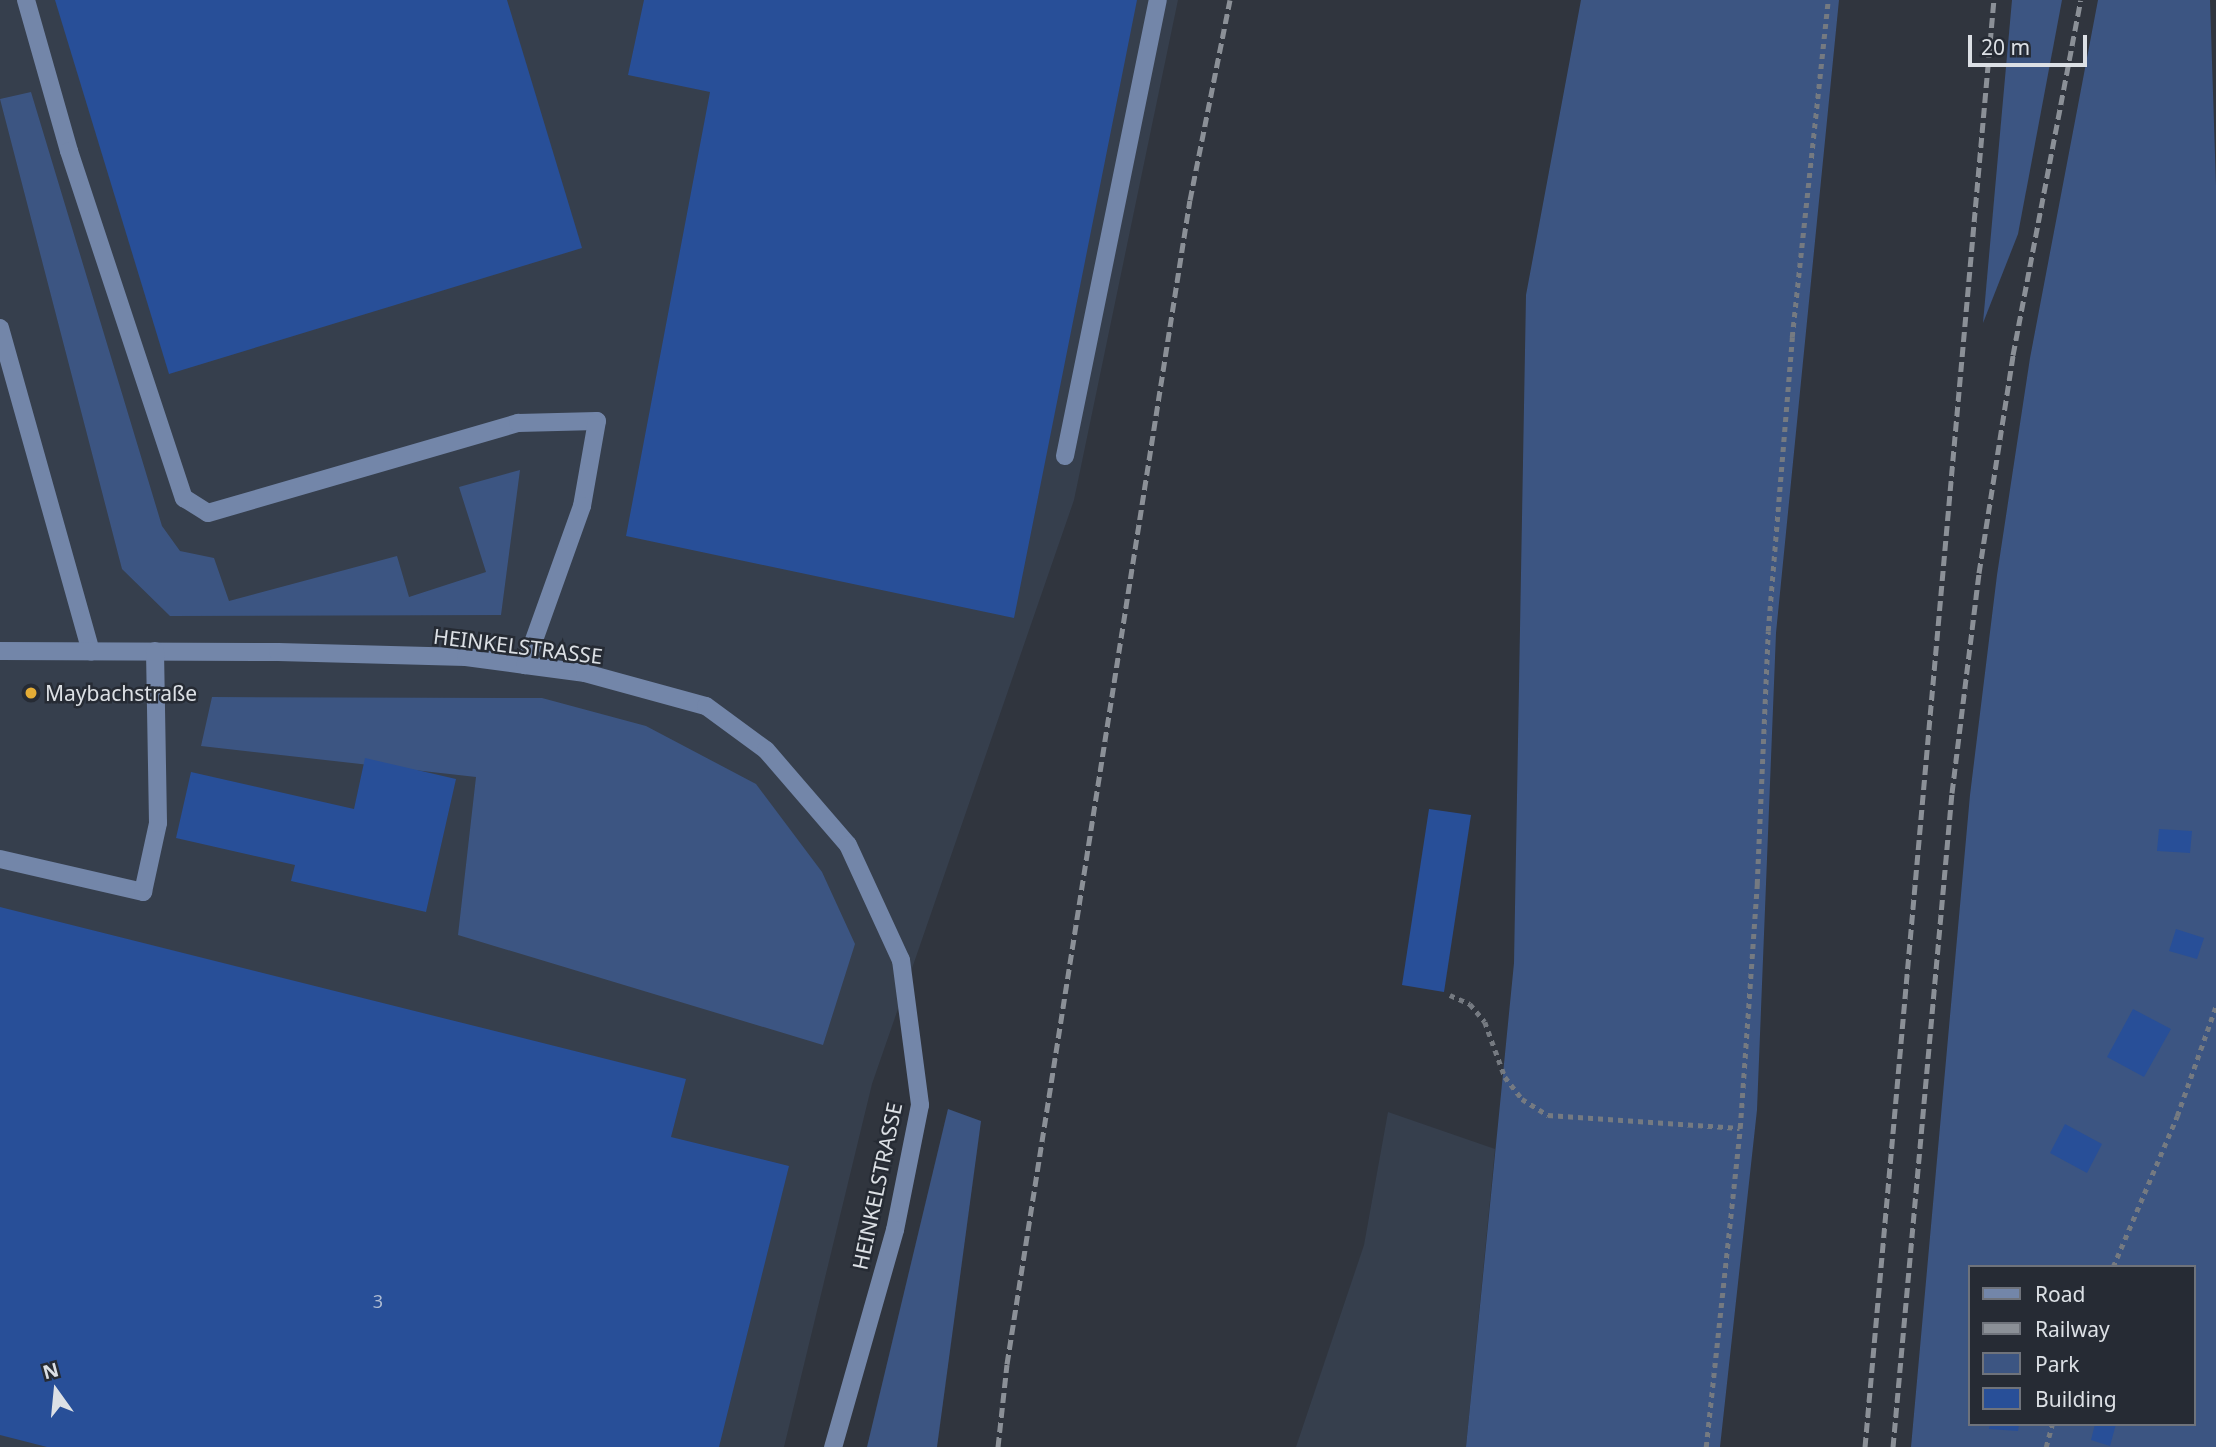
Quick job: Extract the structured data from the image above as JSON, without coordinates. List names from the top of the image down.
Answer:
{
  "streets": {
    "street": ["HEINKELSTRASSE"]
  },
  "places": ["Maybachstraße"],
  "house_numbers": ["3"],
  "legend": [
    "Road",
    "Railway",
    "Park",
    "Building"
  ],
  "scale_bar": "20 m",
  "north": "top"
}
